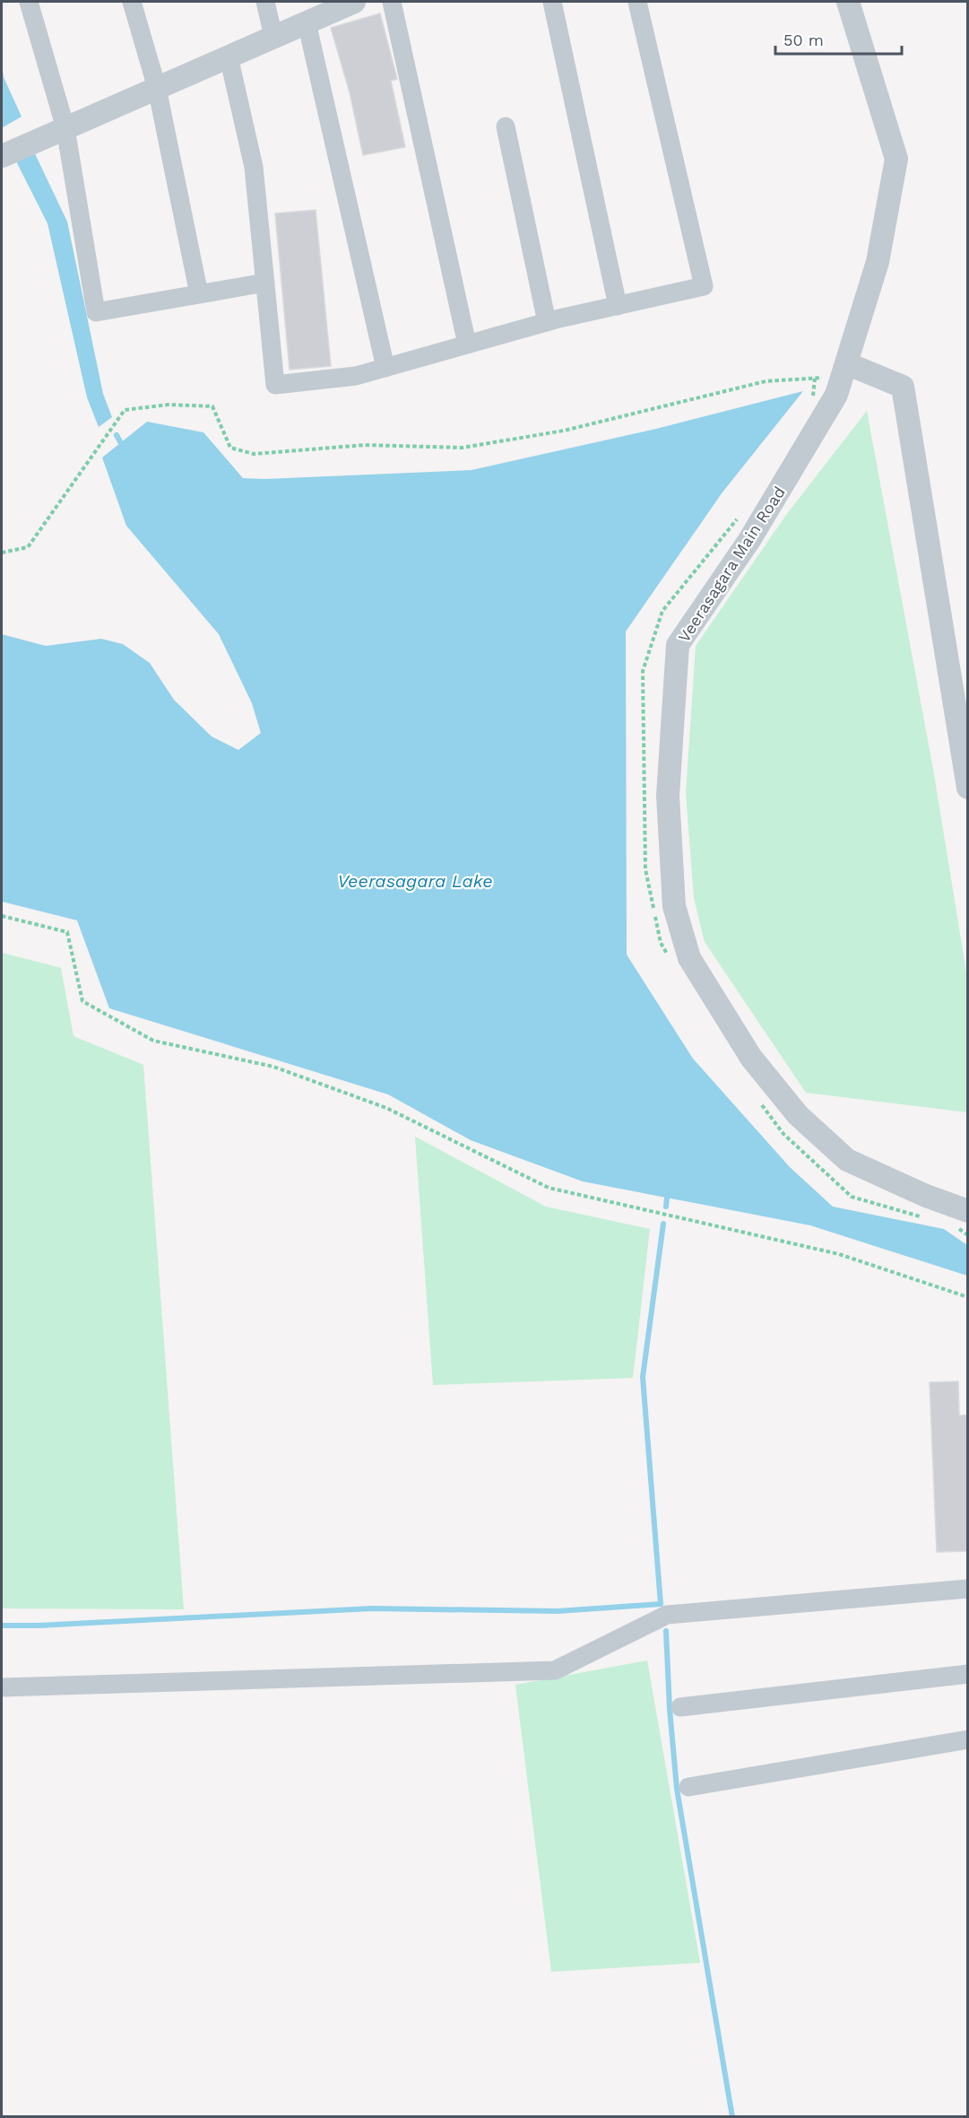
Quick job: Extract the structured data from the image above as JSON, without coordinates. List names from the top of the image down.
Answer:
{
  "streets": {
    "street": ["Veerasagara Main Road"]
  },
  "water": ["Veerasagara Lake"],
  "scale_bar": "50 m"
}
